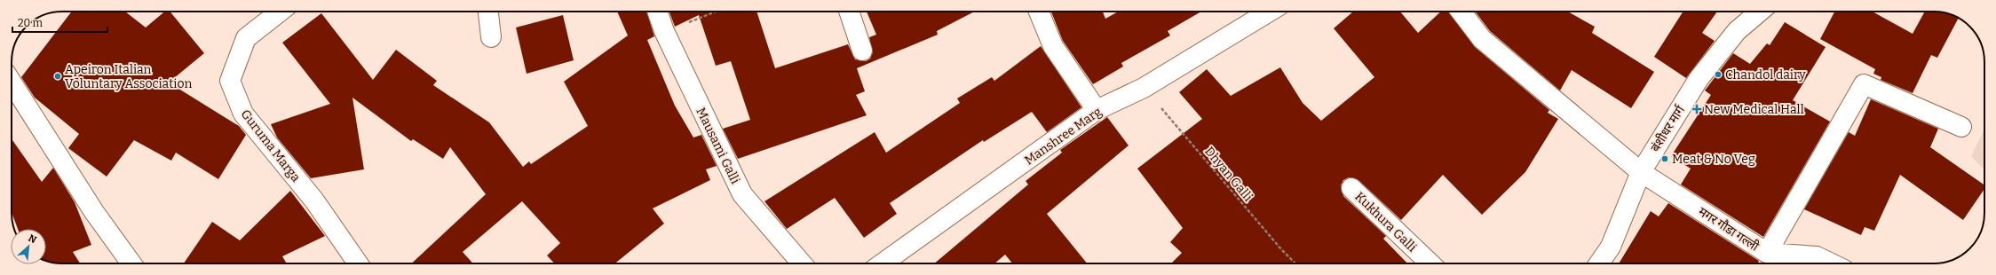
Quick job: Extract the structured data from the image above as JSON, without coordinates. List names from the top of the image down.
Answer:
{
  "streets": {
    "street": [
      "बंशीधर मार्ग",
      "Manshree Marg",
      "Guruma Marga",
      "Mausami Galli",
      "Kukhura Galli",
      "मगर गौडा गल्ली"
    ],
    "path": ["Dhyan Galli"]
  },
  "crossings": [
    ["बंशीधर मार्ग", "मगर गौडा गल्ली"],
    ["Manshree Marg", "Dhyan Galli"]
  ],
  "places": {
    "other": ["Chandol dairy", "Apeiron Italian Voluntary Association", "Meat & No Veg"],
    "health": ["New Medical Hall"]
  },
  "scale_bar": "20 m",
  "north": "top right"
}
